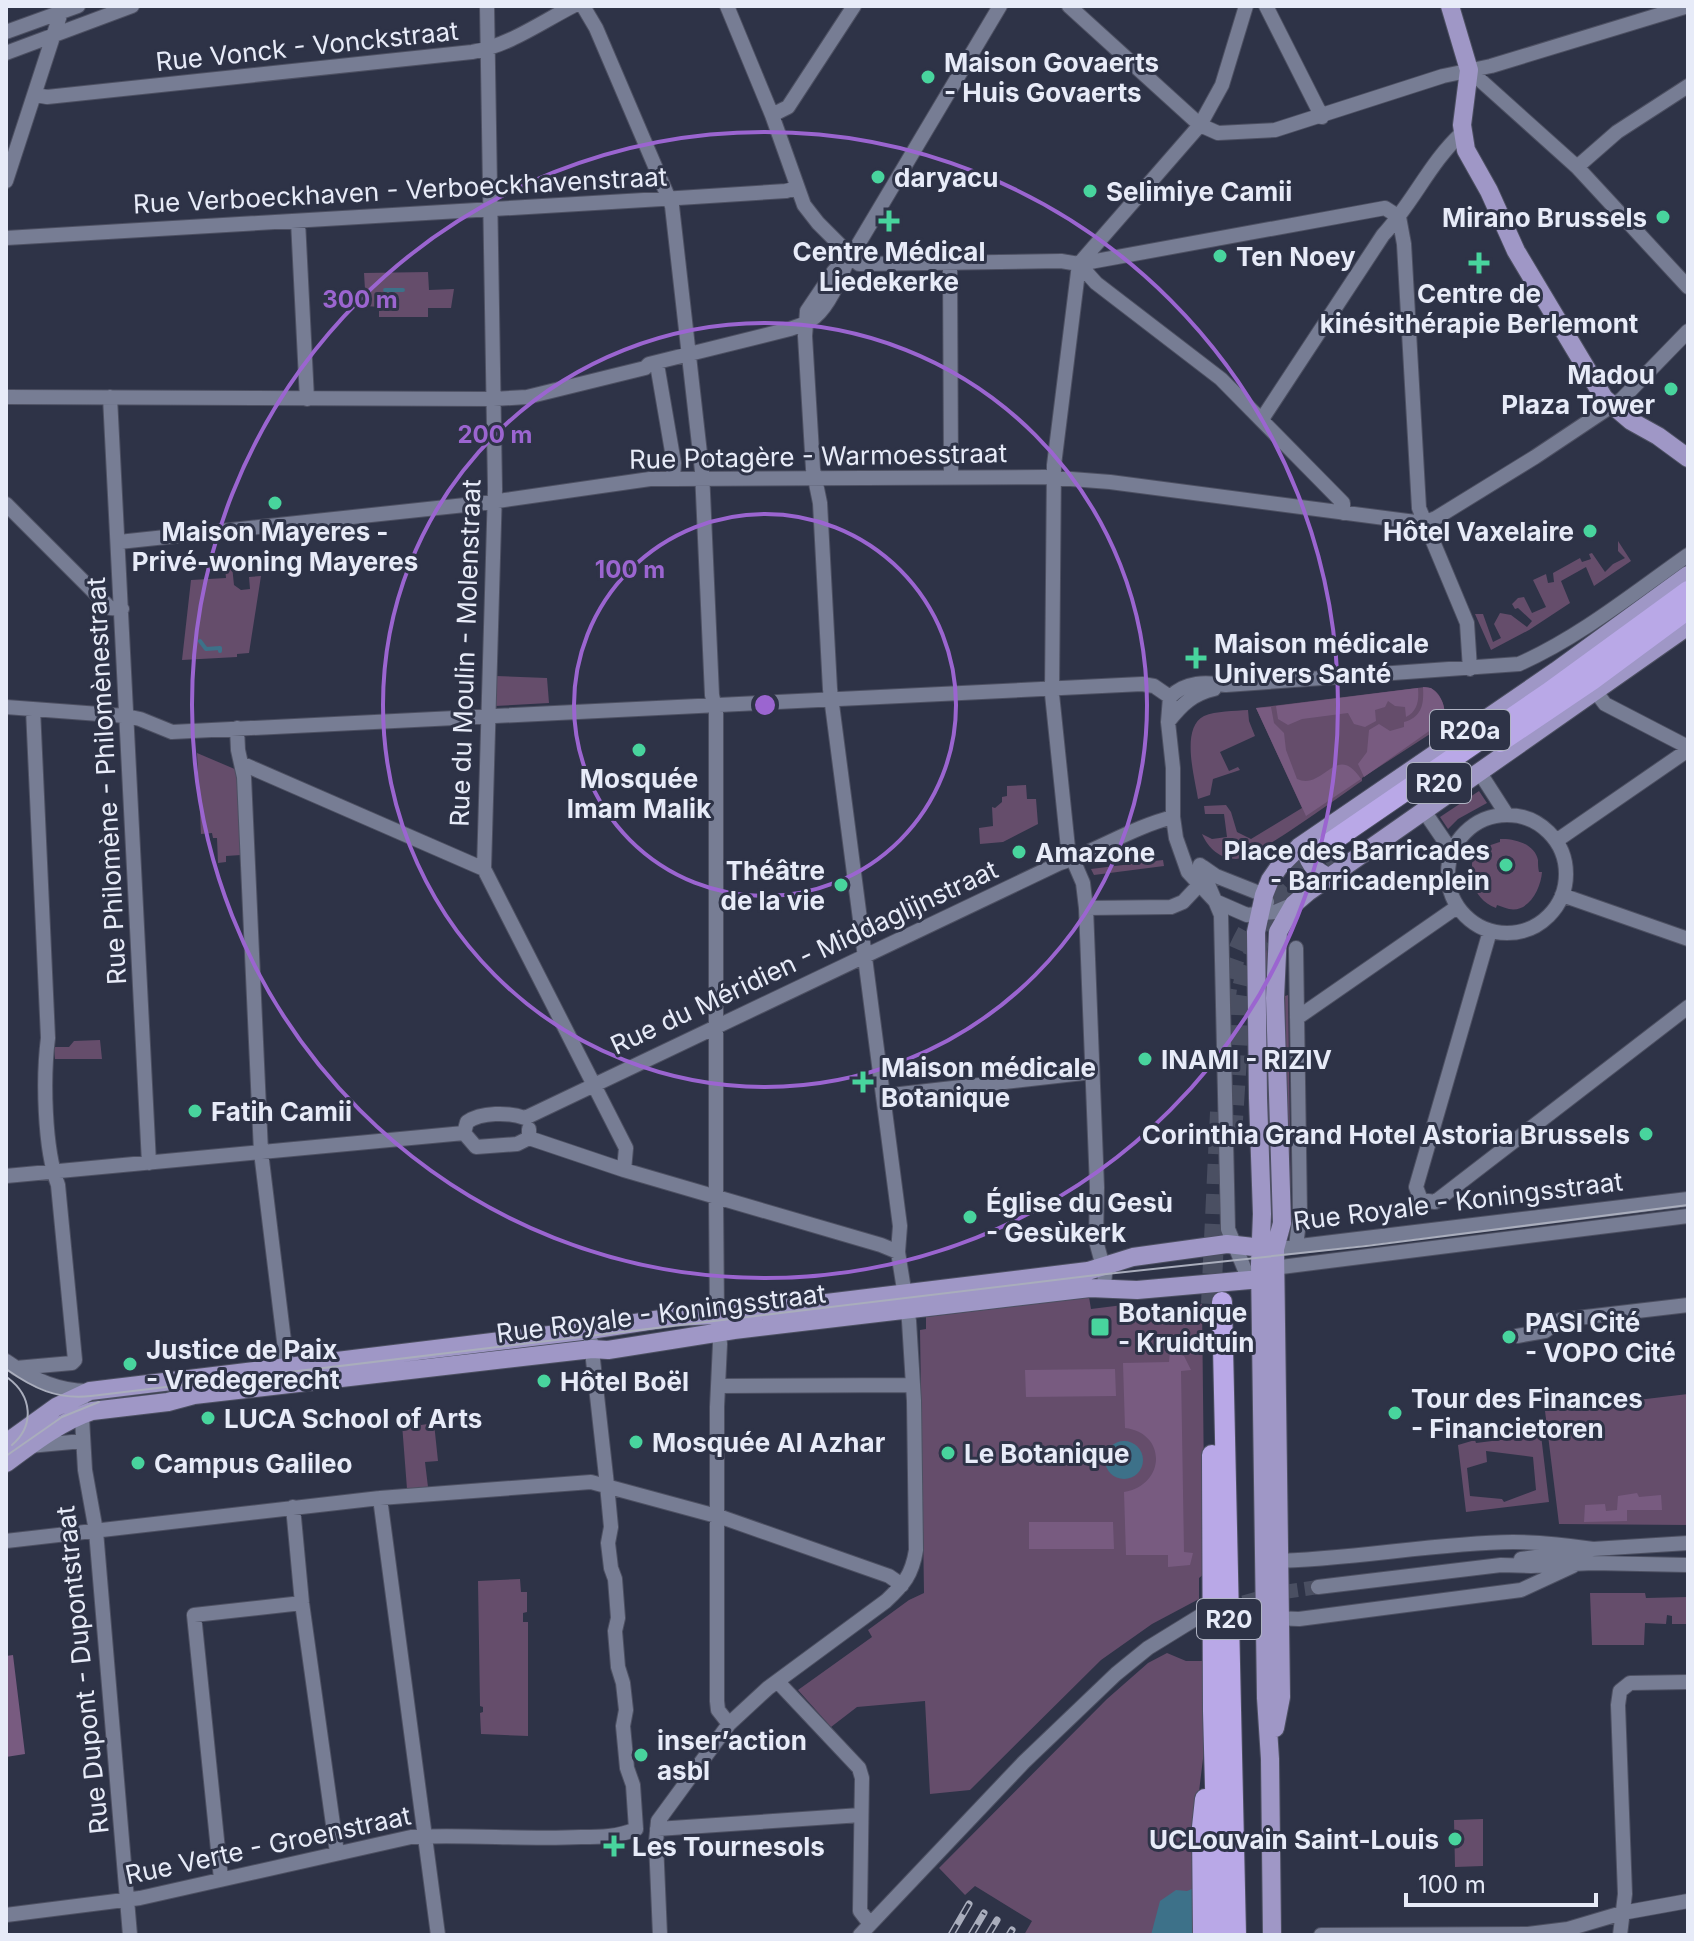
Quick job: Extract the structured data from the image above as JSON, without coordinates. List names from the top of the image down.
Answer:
{
  "streets": {
    "highway": ["R20"],
    "main road": ["R20a", "Rue Royale - Koningsstraat"],
    "street": [
      "Rue Vonck - Vonckstraat",
      "Rue Verboeckhaven - Verboeckhavenstraat",
      "Rue Potagère - Warmoesstraat",
      "Rue du Moulin - Molenstraat",
      "Rue Philomène - Philomènestraat",
      "Rue du Méridien - Middaglijnstraat",
      "Rue Dupont - Dupontstraat",
      "Rue Verte - Groenstraat"
    ]
  },
  "crossings": [
    ["Rue Vonck - Vonckstraat", "Rue du Moulin - Molenstraat"],
    ["Rue Verboeckhaven - Verboeckhavenstraat", "Rue du Moulin - Molenstraat"],
    ["Rue Potagère - Warmoesstraat", "Rue du Moulin - Molenstraat"],
    ["Rue Potagère - Warmoesstraat", "Rue Philomène - Philomènestraat"],
    ["Rue du Moulin - Molenstraat", "Rue du Méridien - Middaglijnstraat"],
    ["Rue Royale - Koningsstraat", "Rue Dupont - Dupontstraat"],
    ["Rue Dupont - Dupontstraat", "Rue Verte - Groenstraat"]
  ],
  "places": {
    "other": [
      "Maison Govaerts - Huis Govaerts",
      "daryacu",
      "Selimiye Camii",
      "Mirano Brussels",
      "Ten Noey",
      "Madou Plaza Tower",
      "Maison Mayeres - Privé-woning Mayeres",
      "Hôtel Vaxelaire",
      "Mosquée Imam Malik",
      "Amazone",
      "Place des Barricades - Barricadenplein",
      "Théâtre de la vie",
      "INAMI - RIZIV",
      "Fatih Camii",
      "Corinthia Grand Hotel Astoria Brussels",
      "Église du Gesù - Gesùkerk",
      "PASI Cité - VOPO Cité",
      "Justice de Paix - Vredegerecht",
      "Hôtel Boël",
      "Tour des Finances - Financietoren",
      "LUCA School of Arts",
      "Mosquée Al Azhar",
      "Le Botanique",
      "Campus Galileo",
      "inser’action asbl",
      "UCLouvain Saint-Louis"
    ],
    "health": [
      "Centre Médical Liedekerke",
      "Centre de kinésithérapie Berlemont",
      "Maison médicale Univers Santé",
      "Maison médicale Botanique",
      "Les Tournesols"
    ],
    "transit": ["Botanique - Kruidtuin"]
  },
  "scale_bar": "100 m",
  "rings": ["300 m", "200 m", "100 m"]
}
